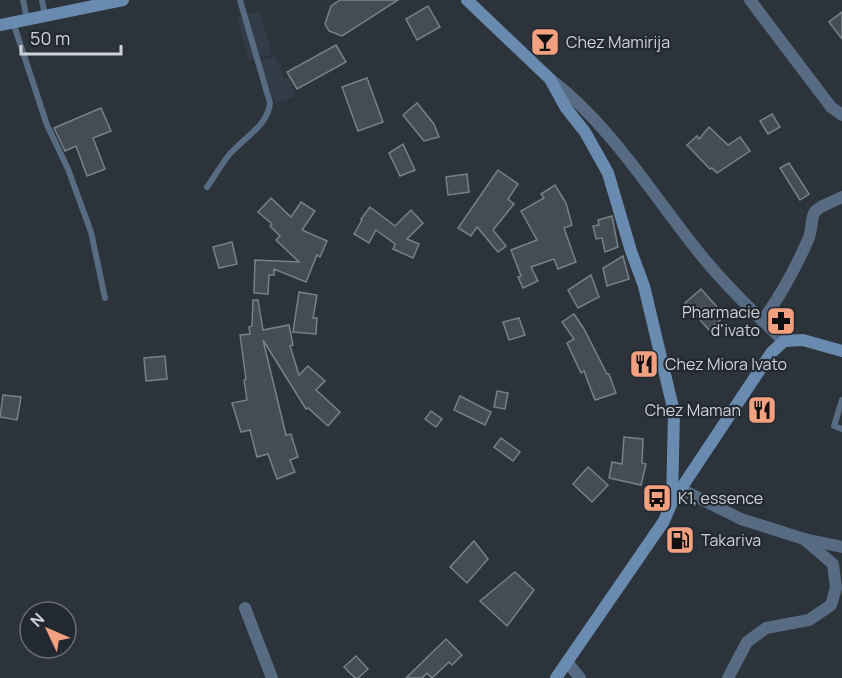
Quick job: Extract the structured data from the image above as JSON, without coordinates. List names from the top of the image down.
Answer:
{
  "places": {
    "bar": ["Chez Mamirija"],
    "pharmacy": ["Pharmacie d'ivato"],
    "restaurant": ["Chez Miora Ivato", "Chez Maman"],
    "bus stop": ["K1, essence"],
    "fuel station": ["Takariva"]
  },
  "scale_bar": "50 m",
  "north": "top left"
}
